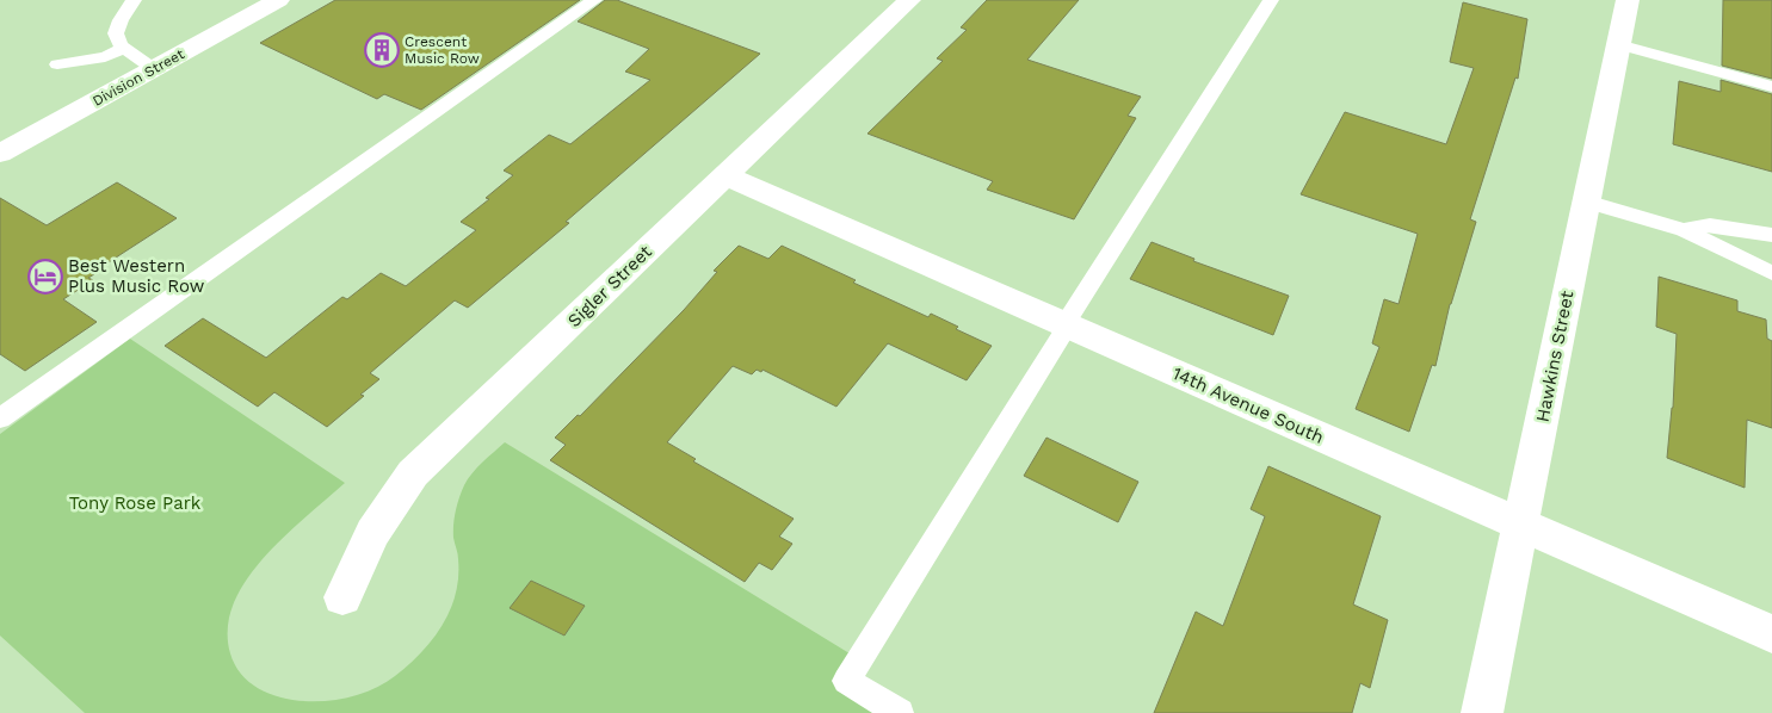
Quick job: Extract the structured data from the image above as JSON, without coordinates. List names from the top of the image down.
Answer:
{
  "streets": {
    "street": [
      "Division Street",
      "Sigler Street",
      "Hawkins Street",
      "14th Avenue South"
    ]
  },
  "crossings": [
    ["Sigler Street", "14th Avenue South"],
    ["Hawkins Street", "14th Avenue South"]
  ],
  "parks": ["Tony Rose Park"],
  "places": {
    "building": ["Crescent Music Row"],
    "hotel": ["Best Western Plus Music Row"]
  }
}
